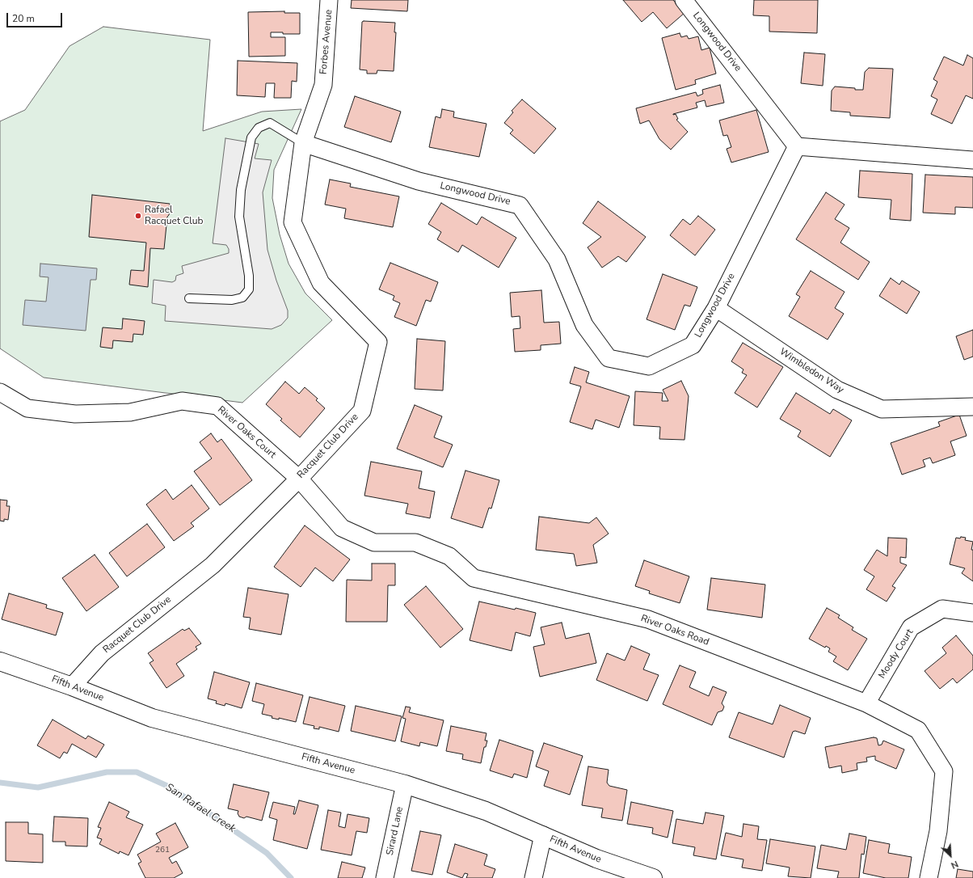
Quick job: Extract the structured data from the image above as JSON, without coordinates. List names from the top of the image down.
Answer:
{
  "streets": {
    "street": [
      "Forbes Avenue",
      "Longwood Drive",
      "Wimbledon Way",
      "River Oaks Court",
      "Racquet Club Drive",
      "River Oaks Road",
      "Moody Court",
      "Fifth Avenue",
      "Sirard Lane"
    ]
  },
  "crossings": [
    ["Forbes Avenue", "Racquet Club Drive"],
    ["Longwood Drive", "Wimbledon Way"],
    ["Longwood Drive", "Racquet Club Drive"],
    ["River Oaks Court", "Racquet Club Drive"],
    ["River Oaks Court", "River Oaks Road"],
    ["Racquet Club Drive", "River Oaks Road"],
    ["Racquet Club Drive", "Fifth Avenue"],
    ["River Oaks Road", "Moody Court"],
    ["Fifth Avenue", "Sirard Lane"]
  ],
  "water": ["San Rafael Creek"],
  "places": ["Rafael Racquet Club"],
  "house_numbers": ["261"],
  "scale_bar": "20 m",
  "north": "bottom right"
}
